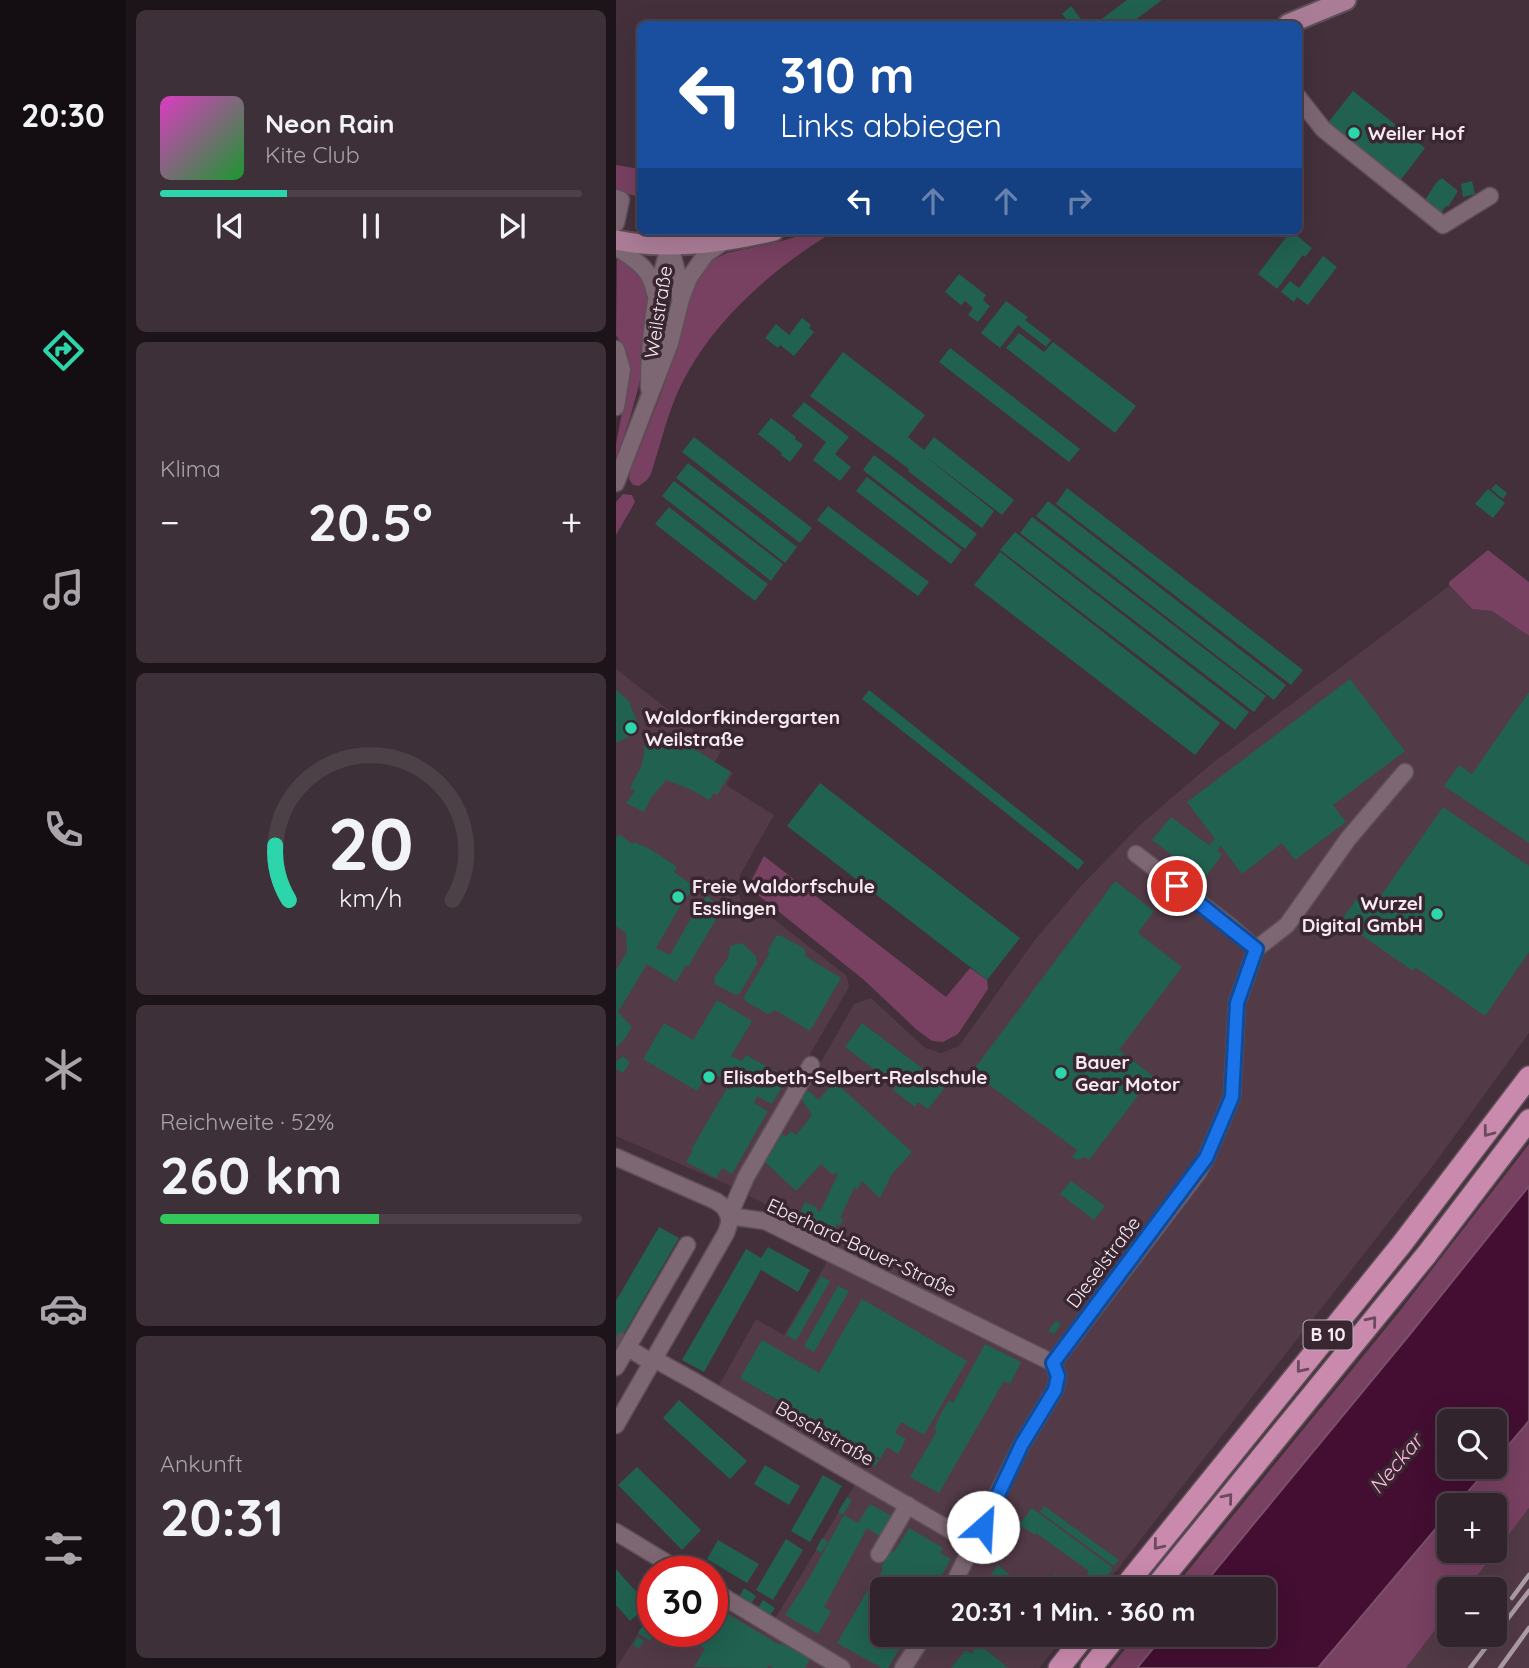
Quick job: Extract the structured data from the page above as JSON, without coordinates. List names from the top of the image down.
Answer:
{
  "streets": {
    "highway": ["B 10"],
    "main road": ["Weilstraße"],
    "street": ["Eberhard-Bauer-Straße", "Dieselstraße", "Boschstraße"]
  },
  "crossings": [
    ["Eberhard-Bauer-Straße", "Dieselstraße"]
  ],
  "water": ["Neckar"],
  "places": [
    "Weiler Hof",
    "Waldorfkindergarten Weilstraße",
    "Freie Waldorfschule Esslingen",
    "Wurzel Digital GmbH",
    "Bauer Gear Motor",
    "Elisabeth-Selbert-Realschule"
  ],
  "page": {
    "tabs": "20:30",
    "turn": ["310 m", "Links abbiegen"],
    "song": ["Neon Rain", "Kite Club"],
    "tile": [
      "Klima",
      ["Reichweite · 52%", "260 km"],
      ["Ankunft", "20:31"]
    ],
    "heat": ["−", "20.5°", "+"],
    "map_buttons": ["+", "−"],
    "limit": "30",
    "trip": "20:31 · 1 Min. · 360 m",
    "gauge": ["20", "km/h"]
  }
}
